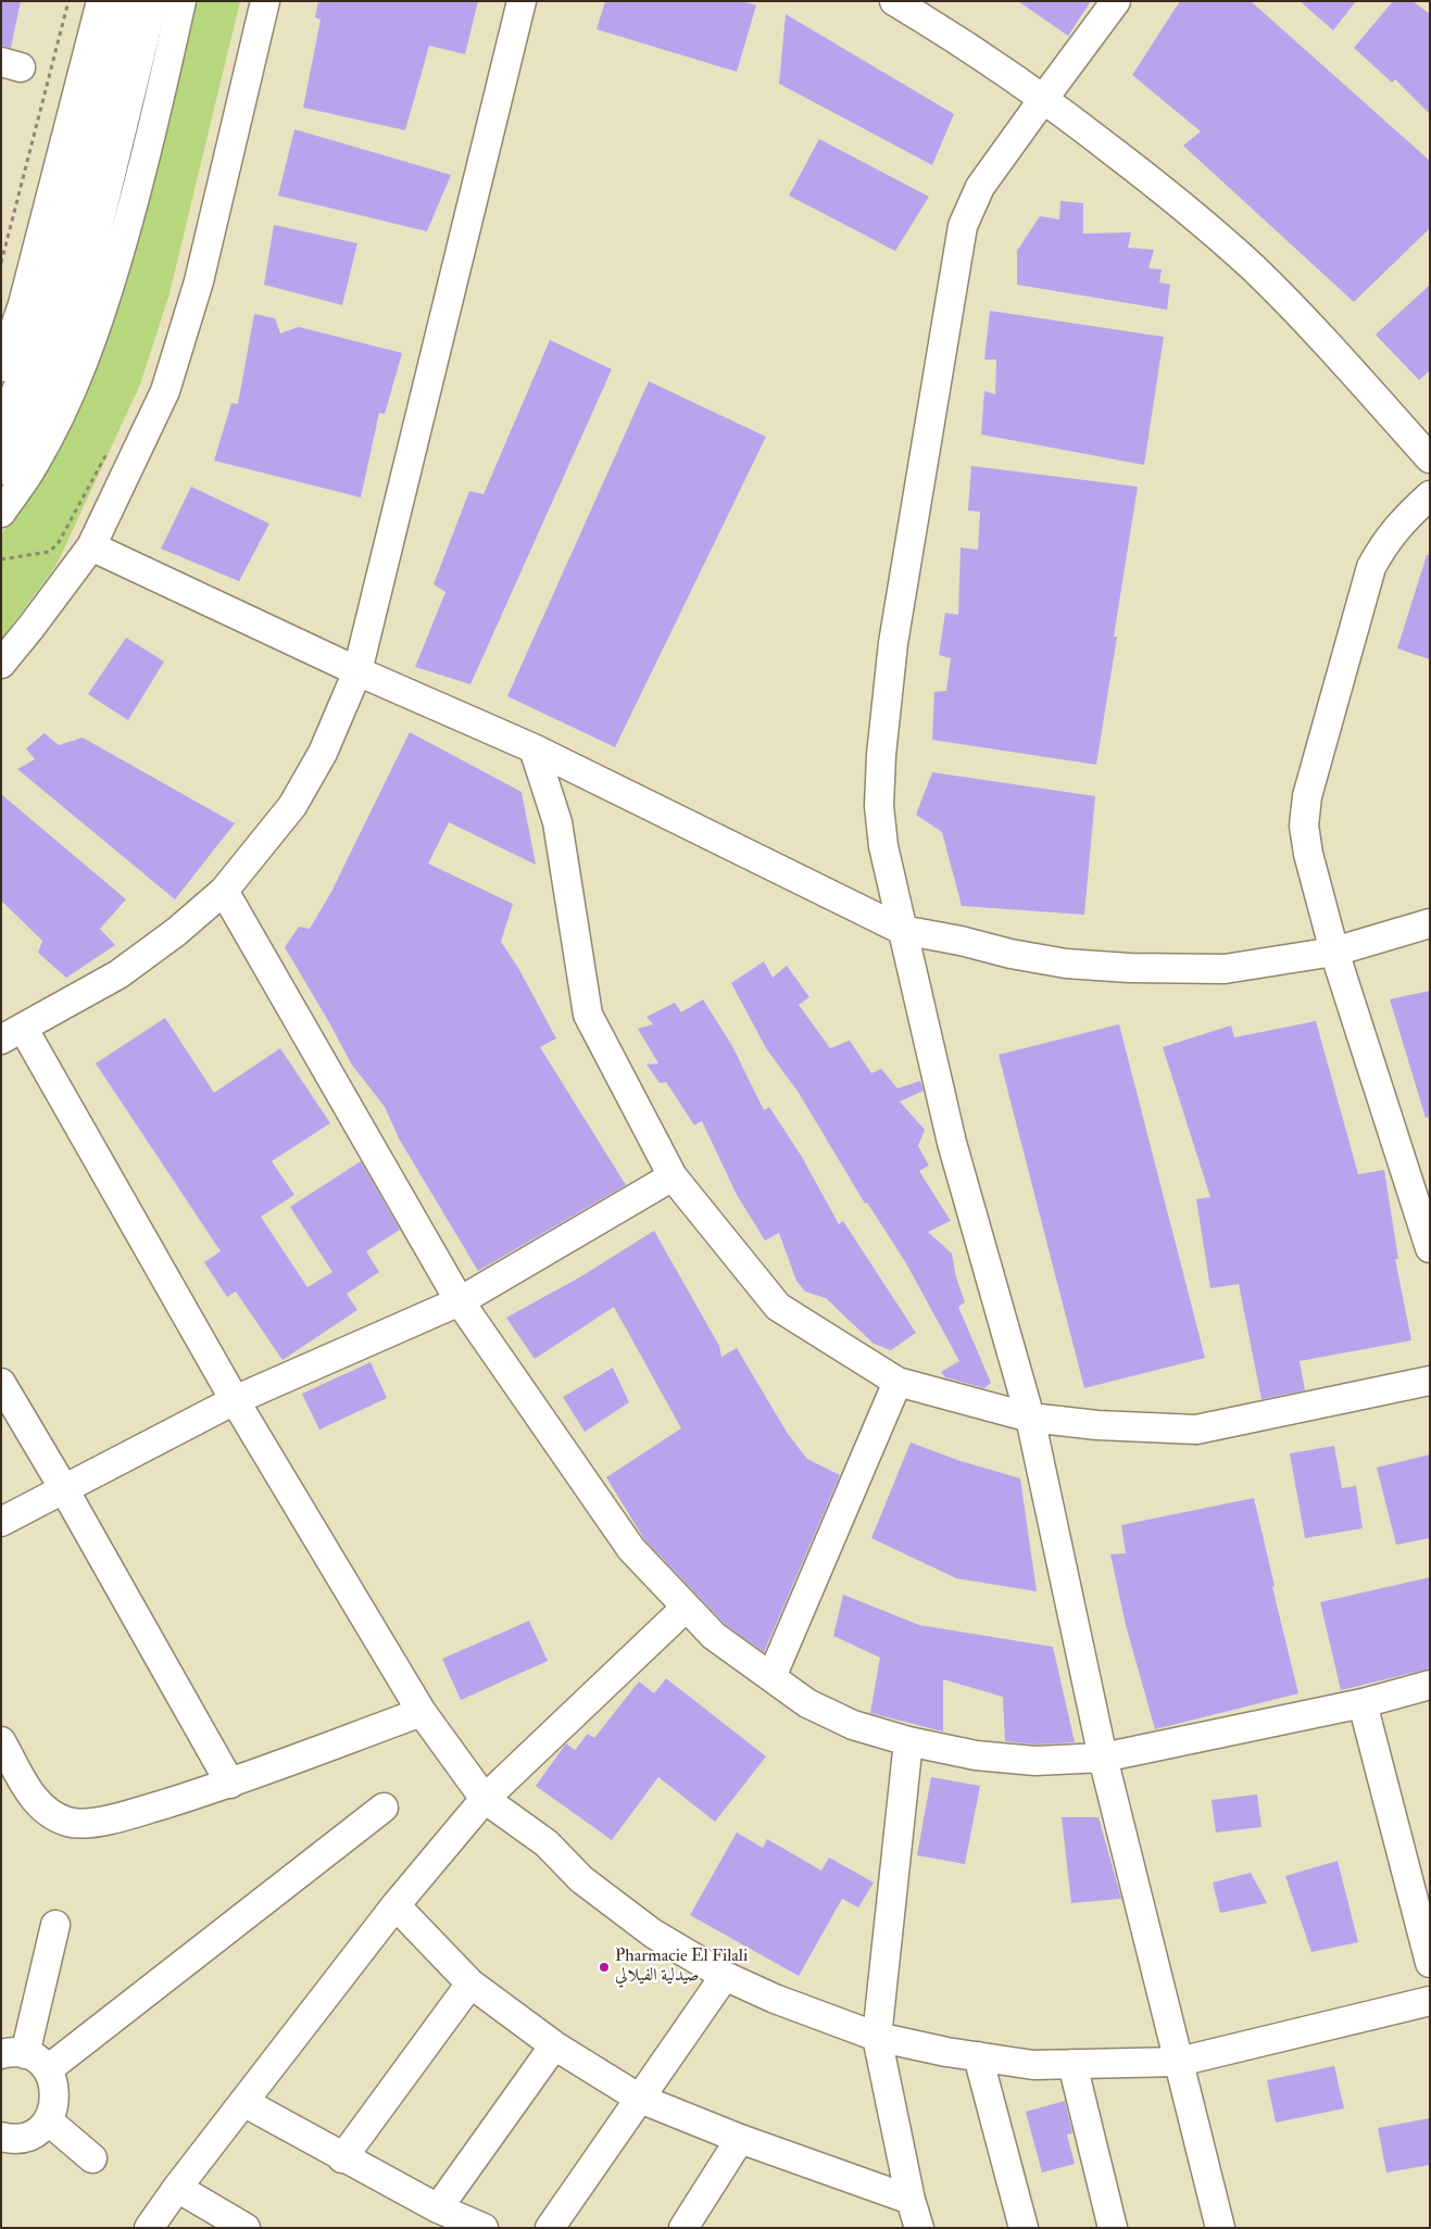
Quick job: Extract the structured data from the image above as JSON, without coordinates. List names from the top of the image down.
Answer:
{
  "places": ["Pharmacie El Filali صيدلية الفيلالي"]
}
